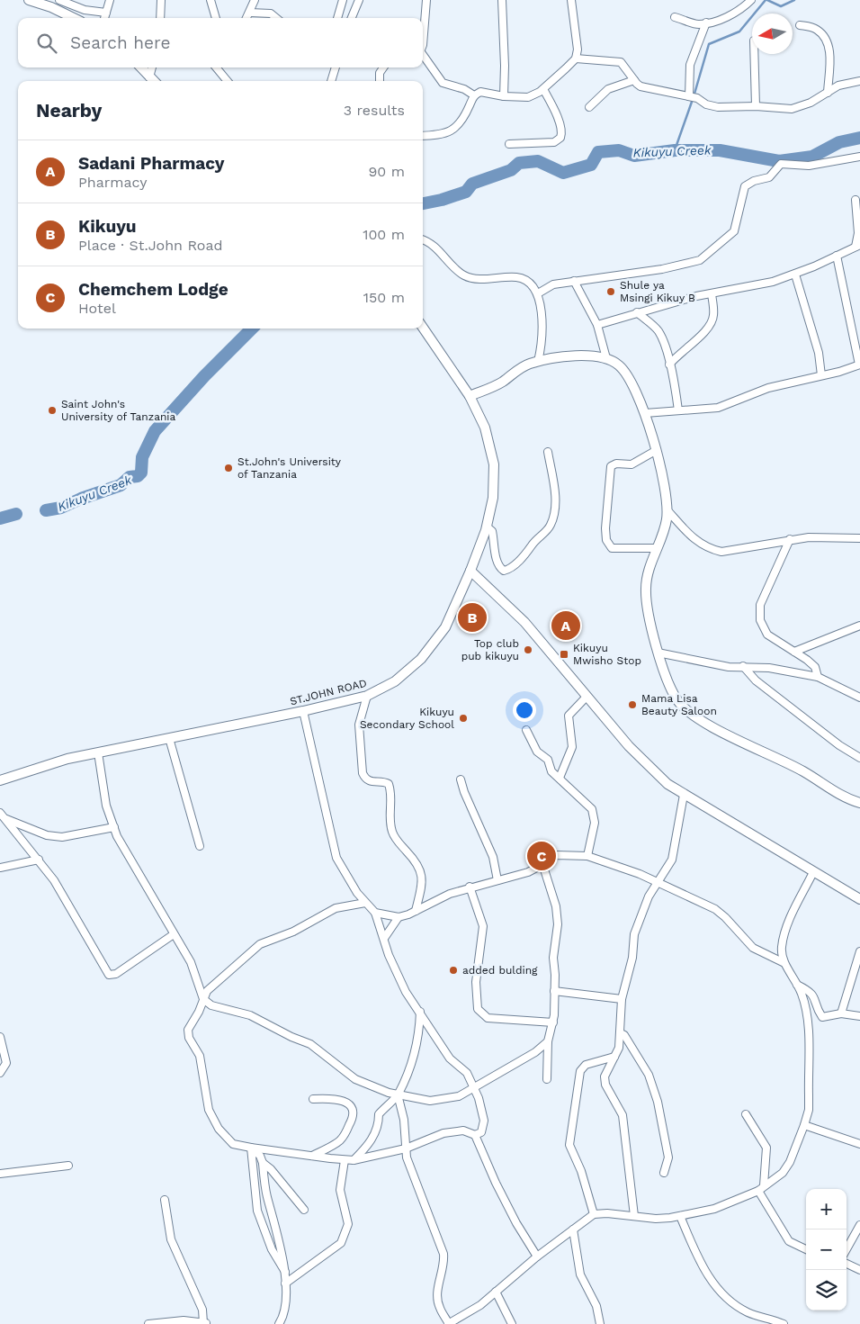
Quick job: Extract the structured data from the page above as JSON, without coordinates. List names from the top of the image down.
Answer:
{
  "streets": {
    "street": ["ST.JOHN ROAD"]
  },
  "water": ["Kikuyu Creek"],
  "places": {
    "other": [
      "Shule ya Msingi Kikuy B",
      "Saint John's University of Tanzania",
      "St.John's University of Tanzania",
      "Top club pub kikuyu",
      "Mama Lisa Beauty Saloon",
      "Kikuyu Secondary School",
      "added bulding"
    ],
    "transit": ["Kikuyu Mwisho Stop"]
  },
  "north": "left",
  "page": {
    "search": "Search here",
    "heading": ["Nearby", "3 results"],
    "list": [
      {
        "mark": "A",
        "name": "Sadani Pharmacy",
        "note": "Pharmacy",
        "value": "90 m"
      },
      {
        "mark": "B",
        "name": "Kikuyu",
        "note": "Place · St.John Road",
        "value": "100 m"
      },
      {
        "mark": "C",
        "name": "Chemchem Lodge",
        "note": "Hotel",
        "value": "150 m"
      }
    ],
    "pins": ["B", "A", "C"],
    "map_buttons": ["+", "−"]
  }
}
